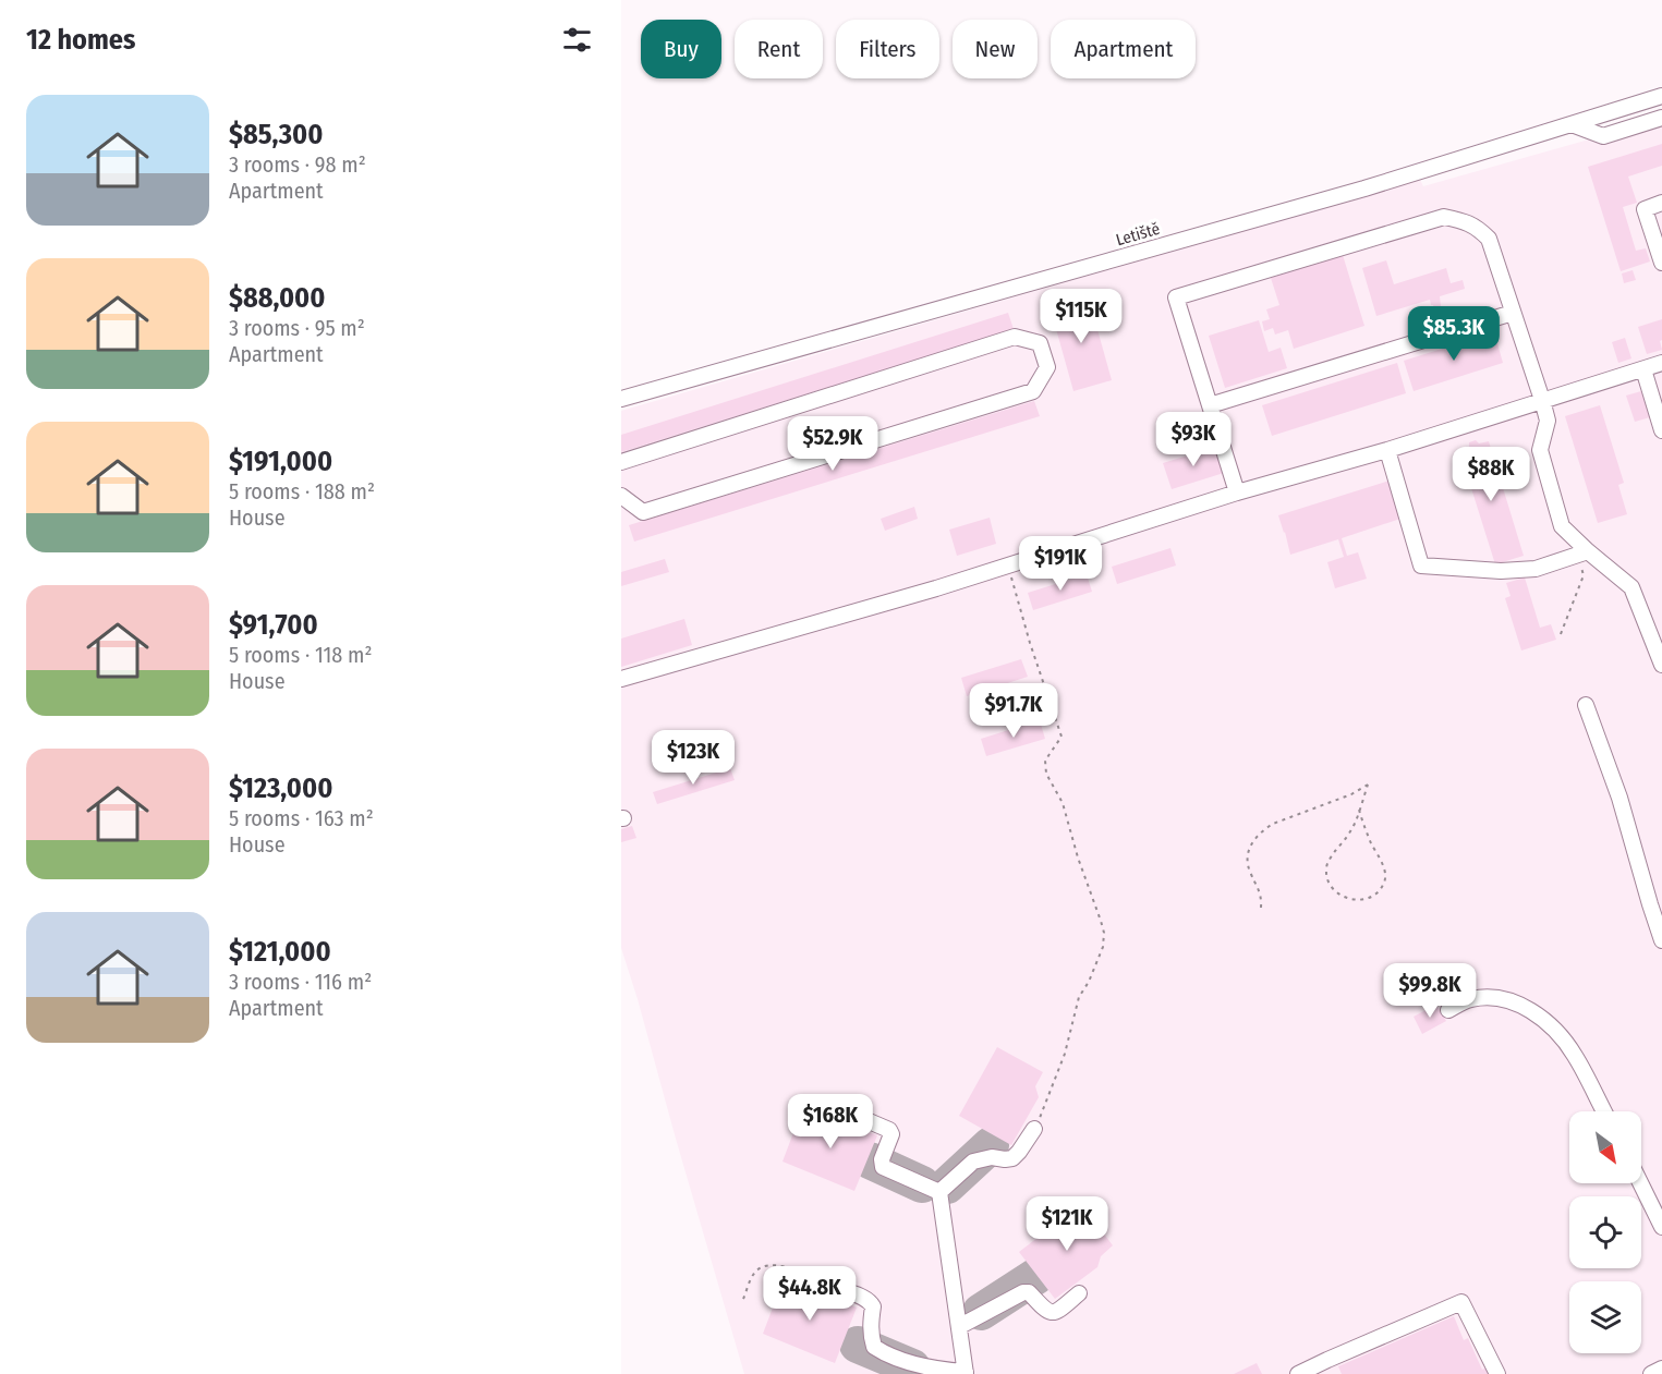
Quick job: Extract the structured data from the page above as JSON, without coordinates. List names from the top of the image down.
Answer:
{
  "streets": {
    "street": ["Letiště"]
  },
  "north": "bottom right",
  "page": {
    "heading": "12 homes",
    "chip": [
      "Buy",
      "Rent",
      "Filters",
      "New",
      "Apartment"
    ],
    "list": [
      {
        "name": "$85,300",
        "note": "3 rooms · 98 m² · Apartment"
      },
      {
        "name": "$88,000",
        "note": "3 rooms · 95 m² · Apartment"
      },
      {
        "name": "$191,000",
        "note": "5 rooms · 188 m² · House"
      },
      {
        "name": "$91,700",
        "note": "5 rooms · 118 m² · House"
      },
      {
        "name": "$123,000",
        "note": "5 rooms · 163 m² · House"
      },
      {
        "name": "$121,000",
        "note": "3 rooms · 116 m² · Apartment"
      }
    ],
    "price": [
      "$115K",
      "$85.3K",
      "$93K",
      "$52.9K",
      "$88K",
      "$191K",
      "$91.7K",
      "$123K",
      "$99.8K",
      "$168K",
      "$121K",
      "$44.8K"
    ]
  }
}
